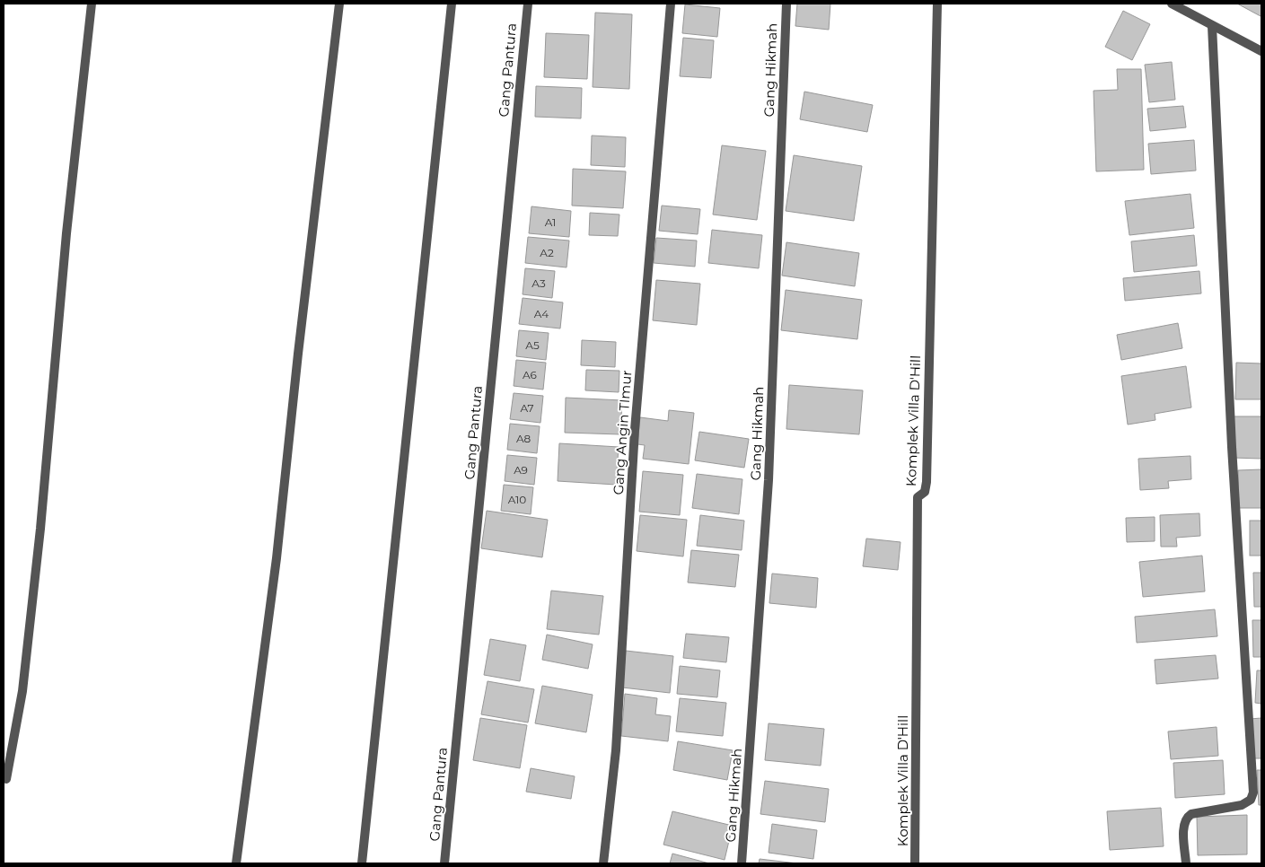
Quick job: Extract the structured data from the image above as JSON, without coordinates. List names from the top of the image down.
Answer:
{
  "streets": {
    "street": [
      "Gang Pantura",
      "Gang Hikmah",
      "Komplek Villa D'Hill",
      "Gang Angin TImur"
    ]
  },
  "house_numbers": [
    "A1",
    "A2",
    "A3",
    "A4",
    "A5",
    "A6",
    "A7",
    "A8",
    "A9",
    "A10"
  ]
}
